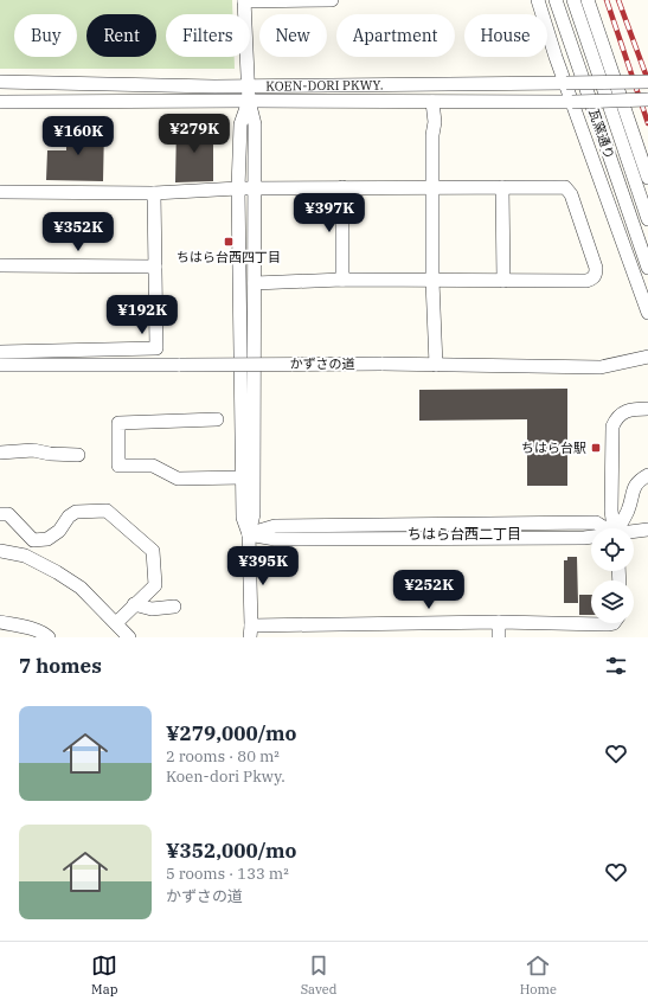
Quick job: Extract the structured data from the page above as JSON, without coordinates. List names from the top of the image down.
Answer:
{
  "streets": {
    "street": ["KOEN-DORI PKWY.", "瓦窯通り", "かずさの道"]
  },
  "districts": ["ちはら台西二丁目"],
  "places": {
    "transit": ["ちはら台西四丁目", "ちはら台駅"]
  },
  "page": {
    "chip": [
      "Buy",
      "Rent",
      "Filters",
      "New",
      "Apartment",
      "House"
    ],
    "price": [
      "¥279K",
      "¥160K",
      "¥397K",
      "¥352K",
      "¥192K",
      "¥395K",
      "¥252K"
    ],
    "heading": "7 homes",
    "list": [
      {
        "name": "¥279,000/mo",
        "note": "2 rooms · 80 m² · Koen-dori Pkwy."
      },
      {
        "name": "¥352,000/mo",
        "note": "5 rooms · 133 m² · かずさの道"
      }
    ],
    "tabs": ["Map", "Saved", "Home"]
  }
}
